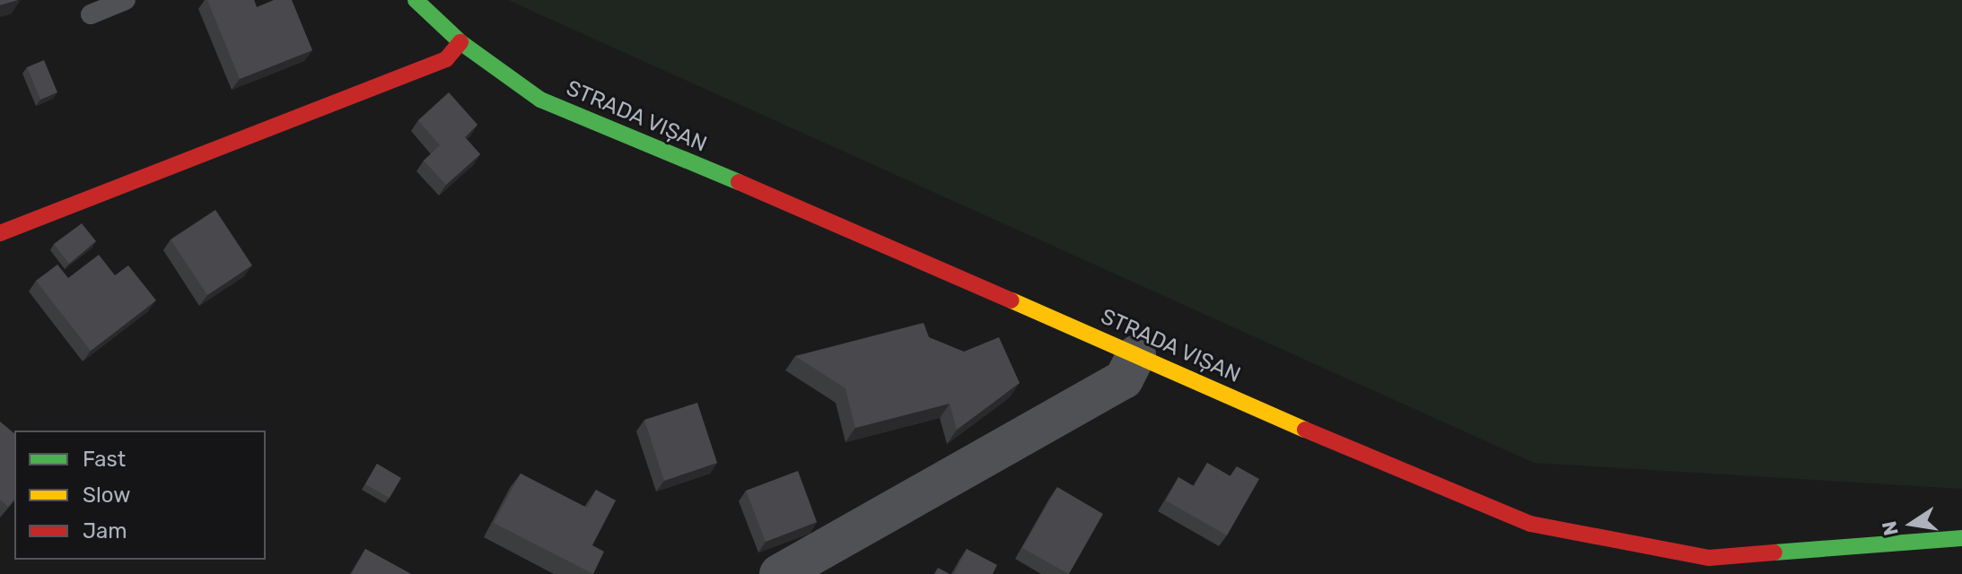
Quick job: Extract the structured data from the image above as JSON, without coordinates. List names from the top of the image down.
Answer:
{
  "streets": {
    "street": ["STRADA VIȘAN"]
  },
  "legend": ["Fast", "Slow", "Jam"],
  "north": "left"
}
